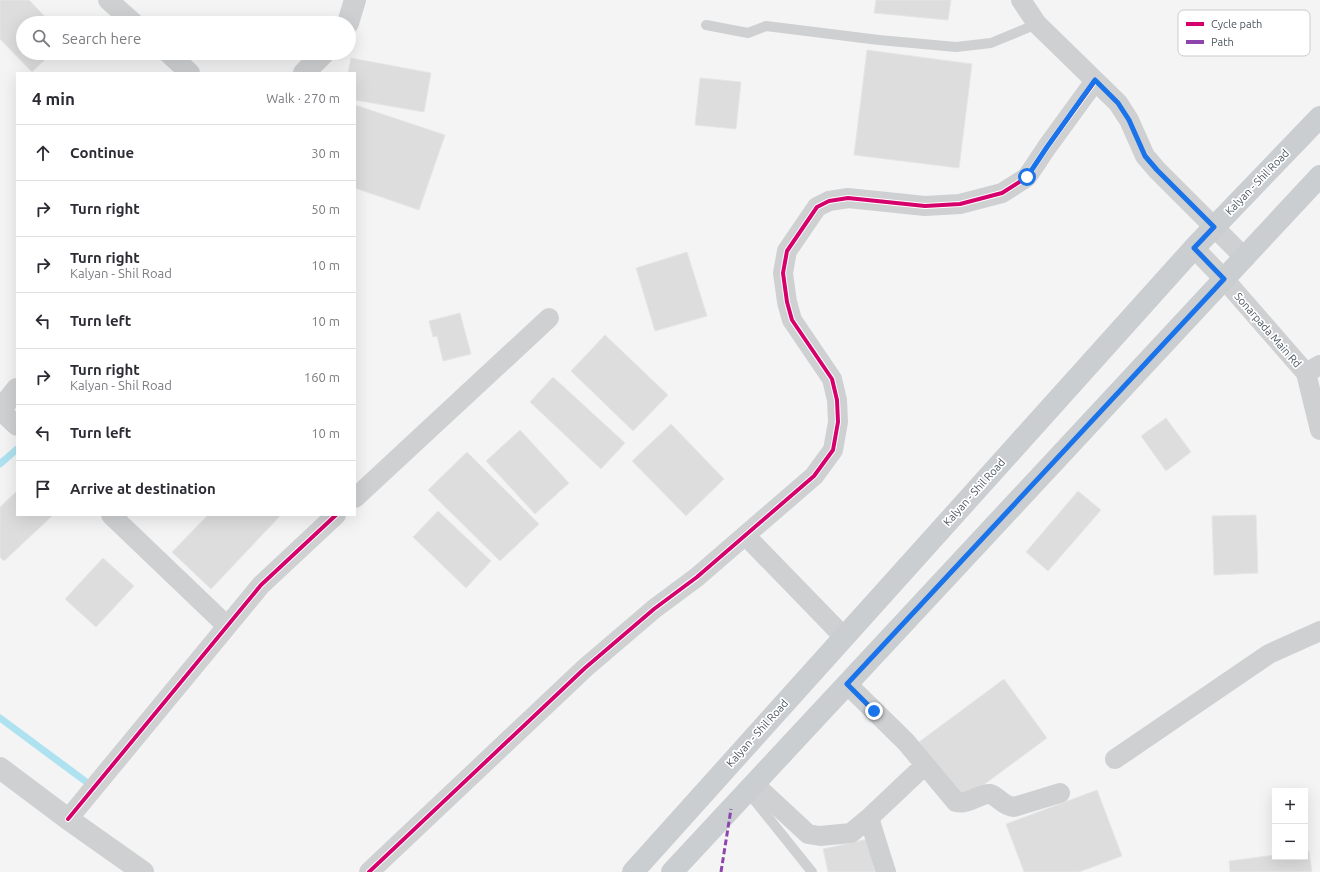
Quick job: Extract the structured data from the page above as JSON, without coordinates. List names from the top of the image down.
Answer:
{
  "streets": {
    "main road": ["Kalyan - Shil Road"],
    "street": ["Sonarpada Main Rd"]
  },
  "crossings": [
    ["Kalyan - Shil Road", "Sonarpada Main Rd"]
  ],
  "legend": ["Cycle path", "Path"],
  "page": {
    "search": "Search here",
    "heading": ["4 min", "Walk · 270 m"],
    "list": [
      ["Continue", "30 m"],
      ["Turn right", "50 m"],
      ["Turn right", "Kalyan - Shil Road", "10 m"],
      ["Turn left", "10 m"],
      ["Turn right", "Kalyan - Shil Road", "160 m"],
      ["Turn left", "10 m"],
      "Arrive at destination"
    ],
    "map_buttons": ["+", "−"]
  }
}
